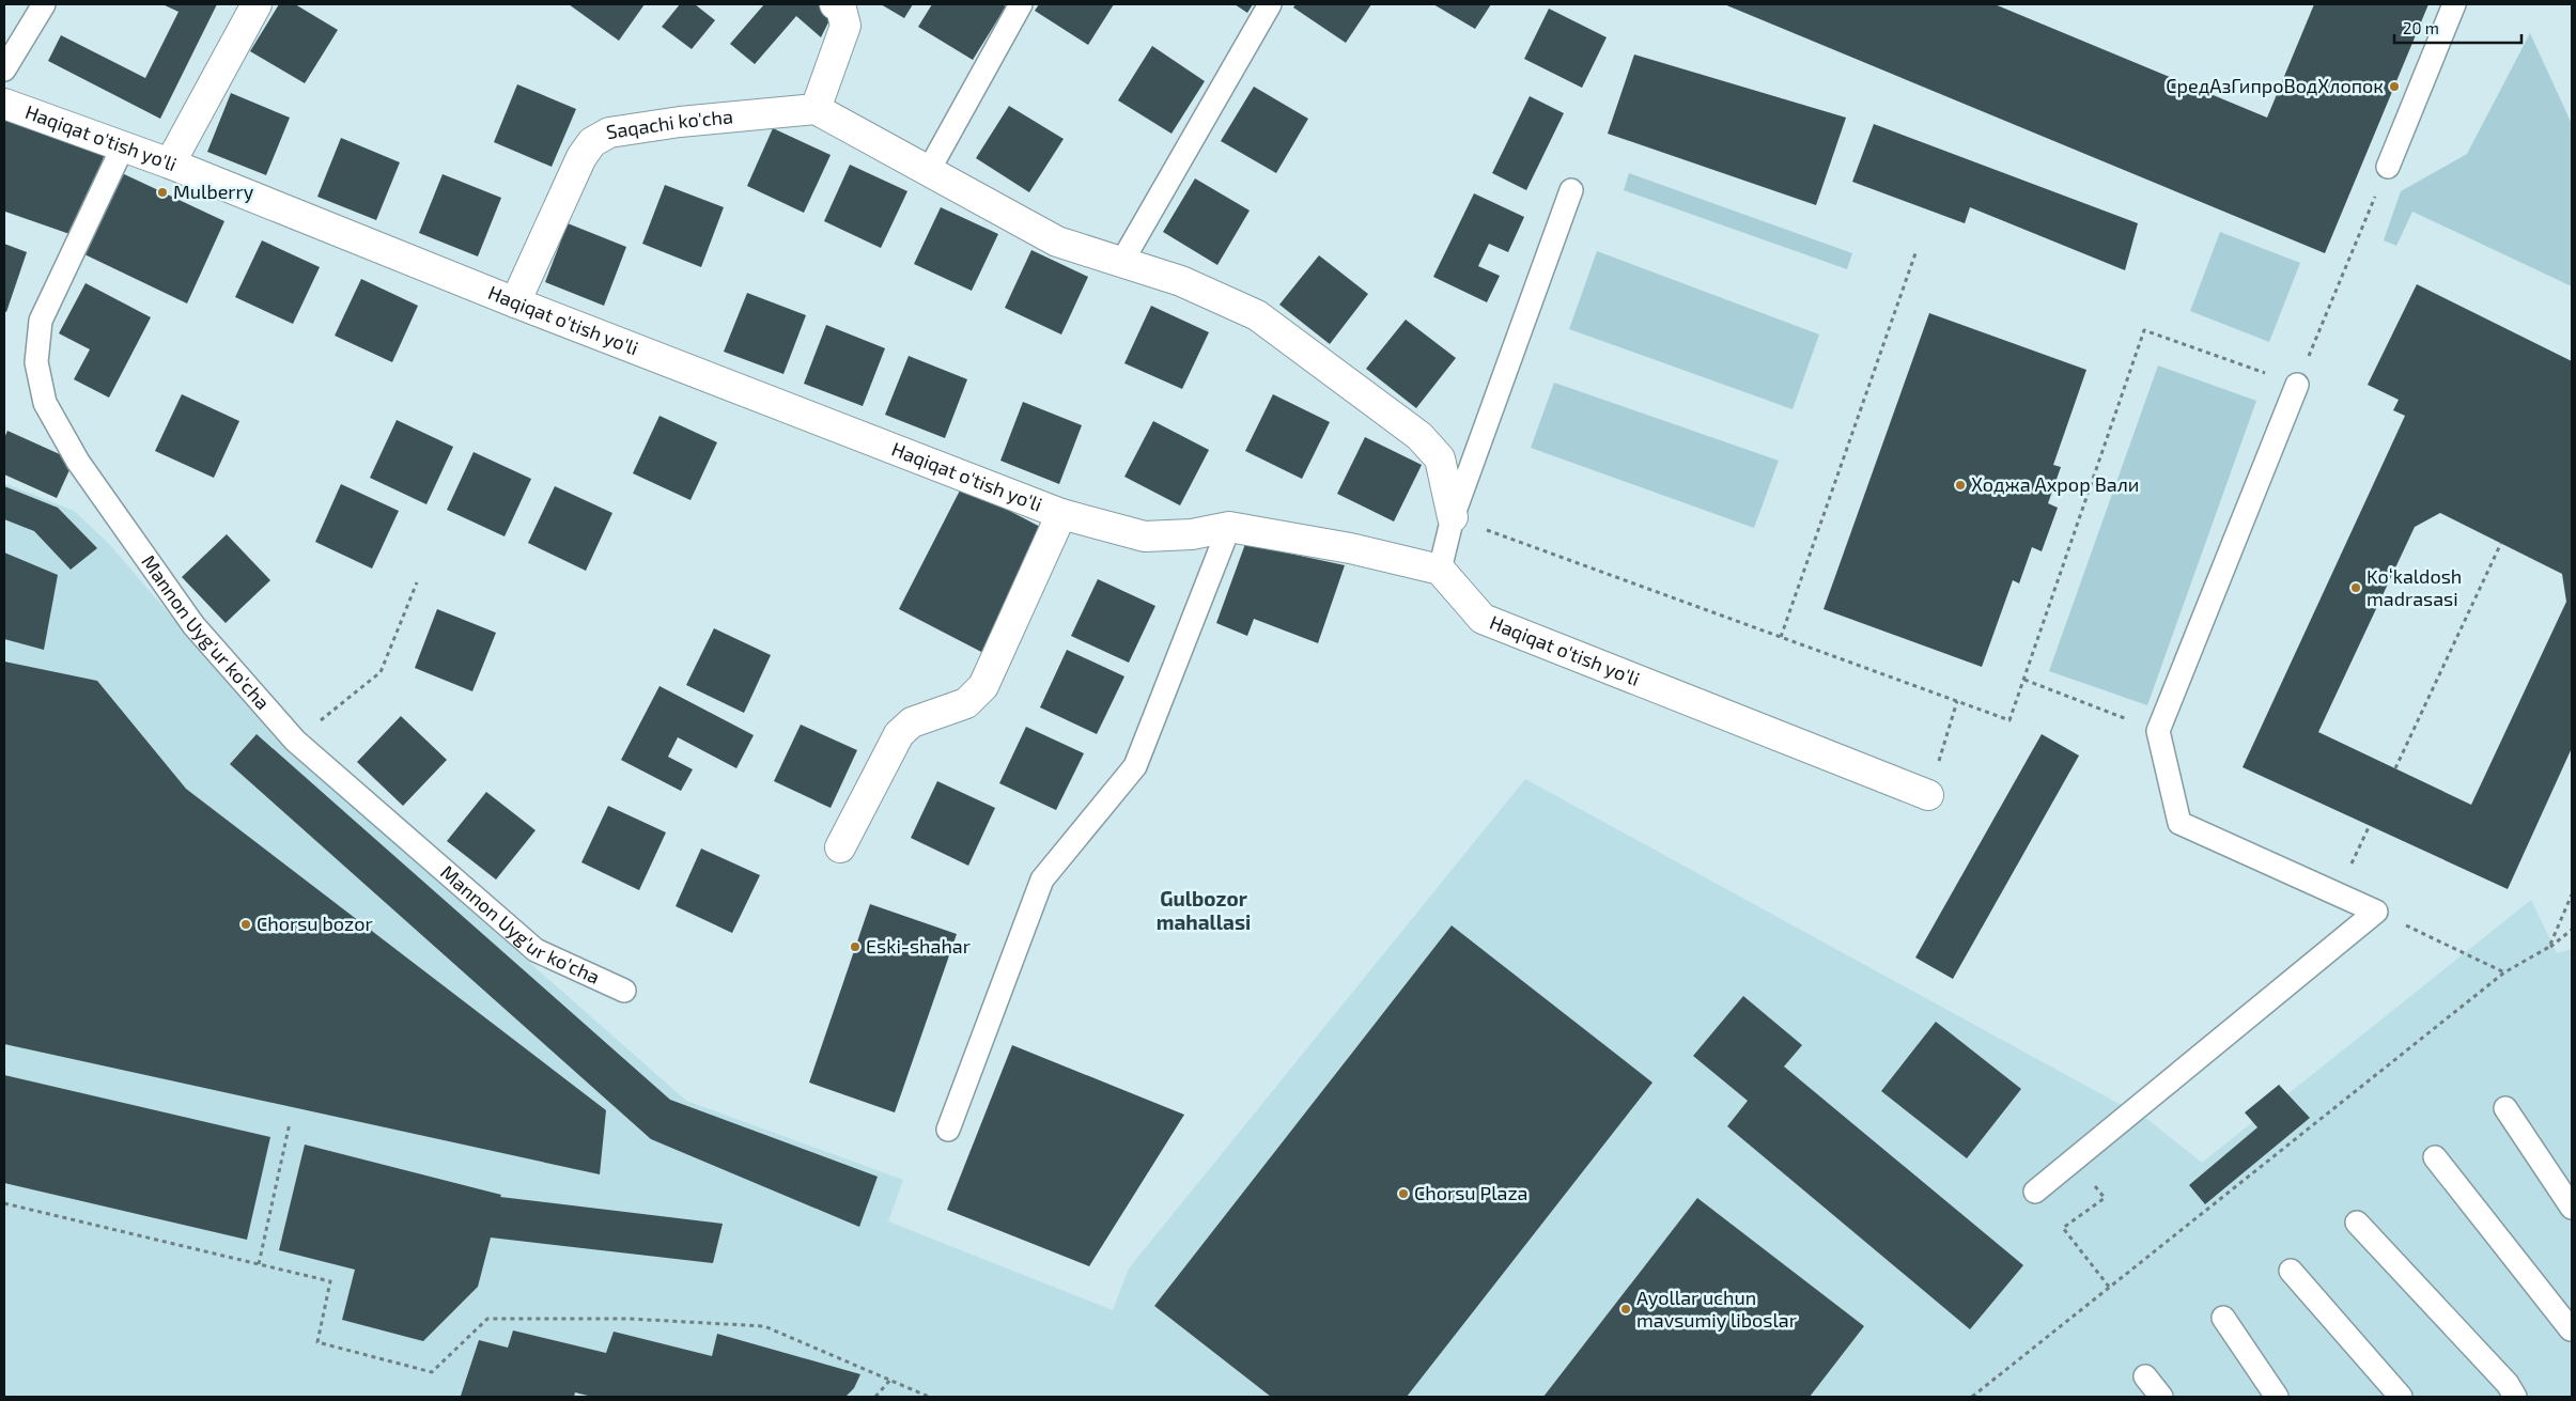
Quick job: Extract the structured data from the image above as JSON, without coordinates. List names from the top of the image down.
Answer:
{
  "streets": {
    "street": ["Saqachi ko'cha", "Haqiqat o'tish yo'li"],
    "lane": ["Mannon Uyg'ur ko'cha"]
  },
  "crossings": [
    ["Saqachi ko'cha", "Haqiqat o'tish yo'li"],
    ["Haqiqat o'tish yo'li", "Mannon Uyg'ur ko'cha"]
  ],
  "districts": ["Gulbozor mahallasi"],
  "places": [
    "СредАзГипроВодХлопок",
    "Mulberry",
    "Ходжа Ахрор Вали",
    "Koʻkaldosh madrasasi",
    "Chorsu bozor",
    "Eski-shahar",
    "Chorsu Plaza",
    "Ayollar uchun mavsumiy liboslar"
  ],
  "scale_bar": "20 m"
}
